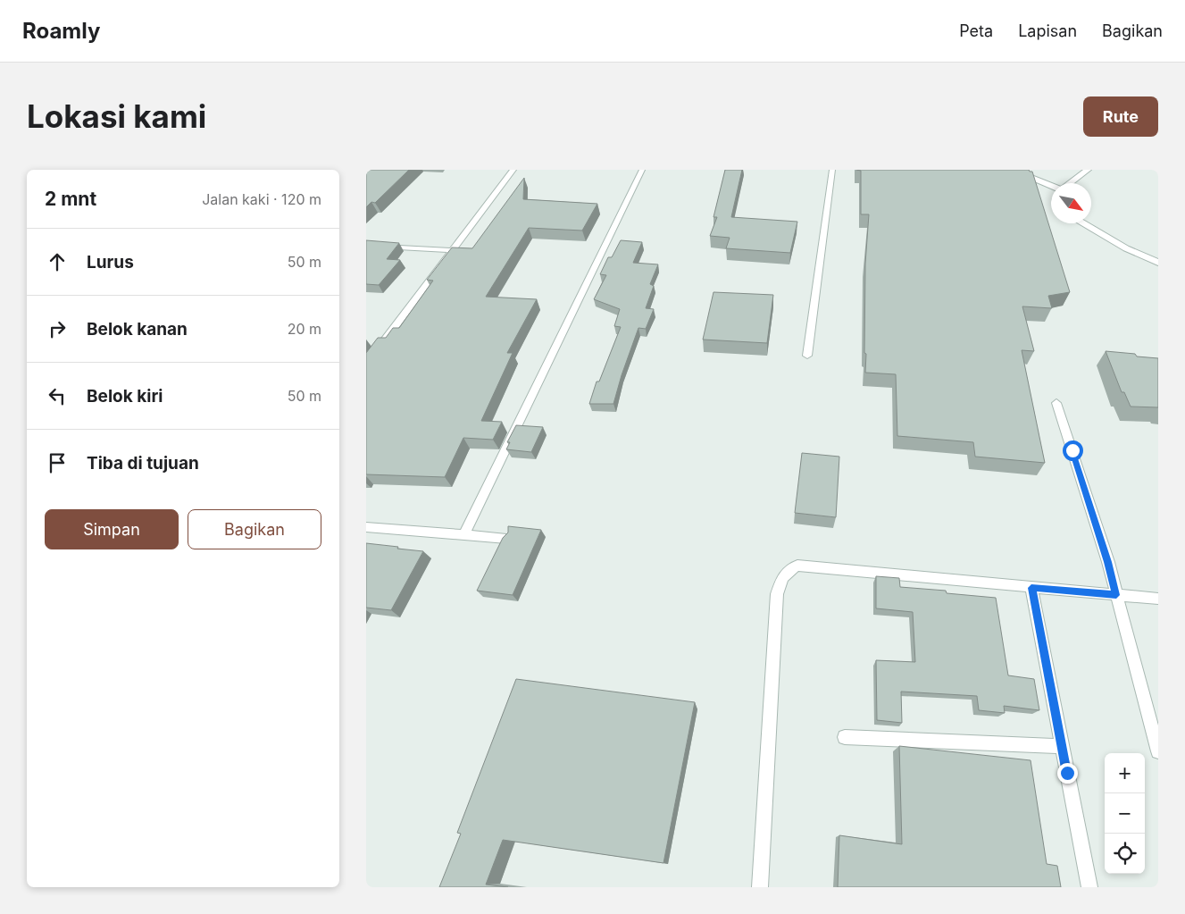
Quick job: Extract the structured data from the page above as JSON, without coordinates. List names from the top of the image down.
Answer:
{
  "north": "bottom right",
  "page": {
    "header": "Roamly",
    "nav": ["Peta", "Lapisan", "Bagikan"],
    "buttons": [
      "Rute",
      ["Simpan", "Bagikan"]
    ],
    "title": "Lokasi kami",
    "heading": ["2 mnt", "Jalan kaki · 120 m"],
    "list": [
      ["Lurus", "50 m"],
      ["Belok kanan", "20 m"],
      ["Belok kiri", "50 m"],
      "Tiba di tujuan"
    ],
    "map_buttons": ["+", "−"]
  }
}
